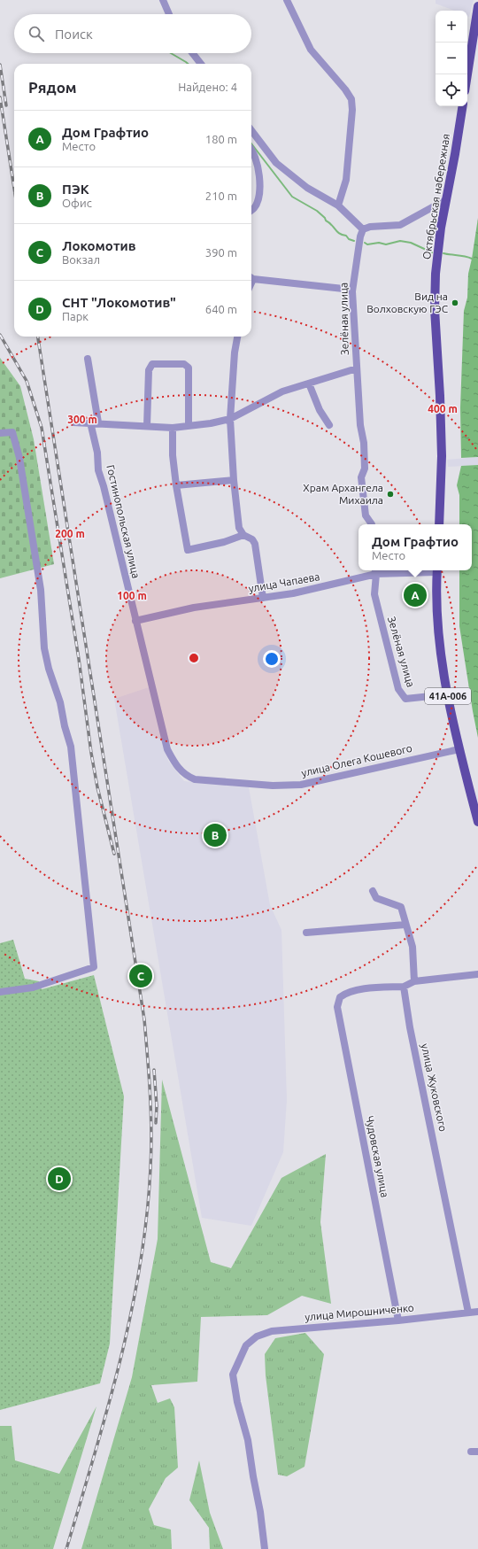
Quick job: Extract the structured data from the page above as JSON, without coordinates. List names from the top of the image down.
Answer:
{
  "streets": {
    "main road": ["Октябрьская набережная", "41А-006"],
    "street": [
      "Зелёная улица",
      "Гостинопольская улица",
      "улица Чапаева",
      "улица Олега Кошевого",
      "улица Жуковского",
      "Чудовская улица",
      "улица Мирошниченко"
    ]
  },
  "crossings": [
    ["Зелёная улица", "улица Чапаева"],
    ["Зелёная улица", "41А-006"],
    ["Гостинопольская улица", "улица Чапаева"],
    ["Гостинопольская улица", "улица Олега Кошевого"],
    ["улица Чапаева", "41А-006"],
    ["41А-006", "улица Олега Кошевого"],
    ["улица Жуковского", "Чудовская улица"],
    ["улица Жуковского", "улица Мирошниченко"],
    ["Чудовская улица", "улица Мирошниченко"]
  ],
  "places": ["Вид на Волховскую ГЭС", "Храм Архангела Михаила"],
  "page": {
    "map_buttons": ["+", "−"],
    "search": "Поиск",
    "heading": ["Рядом", "Найдено: 4"],
    "list": [
      {
        "mark": "A",
        "name": "Дом Графтио",
        "note": "Место",
        "value": "180 m"
      },
      {
        "mark": "B",
        "name": "ПЭК",
        "note": "Офис",
        "value": "210 m"
      },
      {
        "mark": "C",
        "name": "Локомотив",
        "note": "Вокзал",
        "value": "390 m"
      },
      {
        "mark": "D",
        "name": "СНТ \"Локомотив\"",
        "note": "Парк",
        "value": "640 m"
      }
    ],
    "popup": ["Дом Графтио", "Место"],
    "pins": [
      "A",
      "B",
      "C",
      "D"
    ]
  },
  "rings": [
    "400 m",
    "300 m",
    "200 m",
    "100 m"
  ]
}
